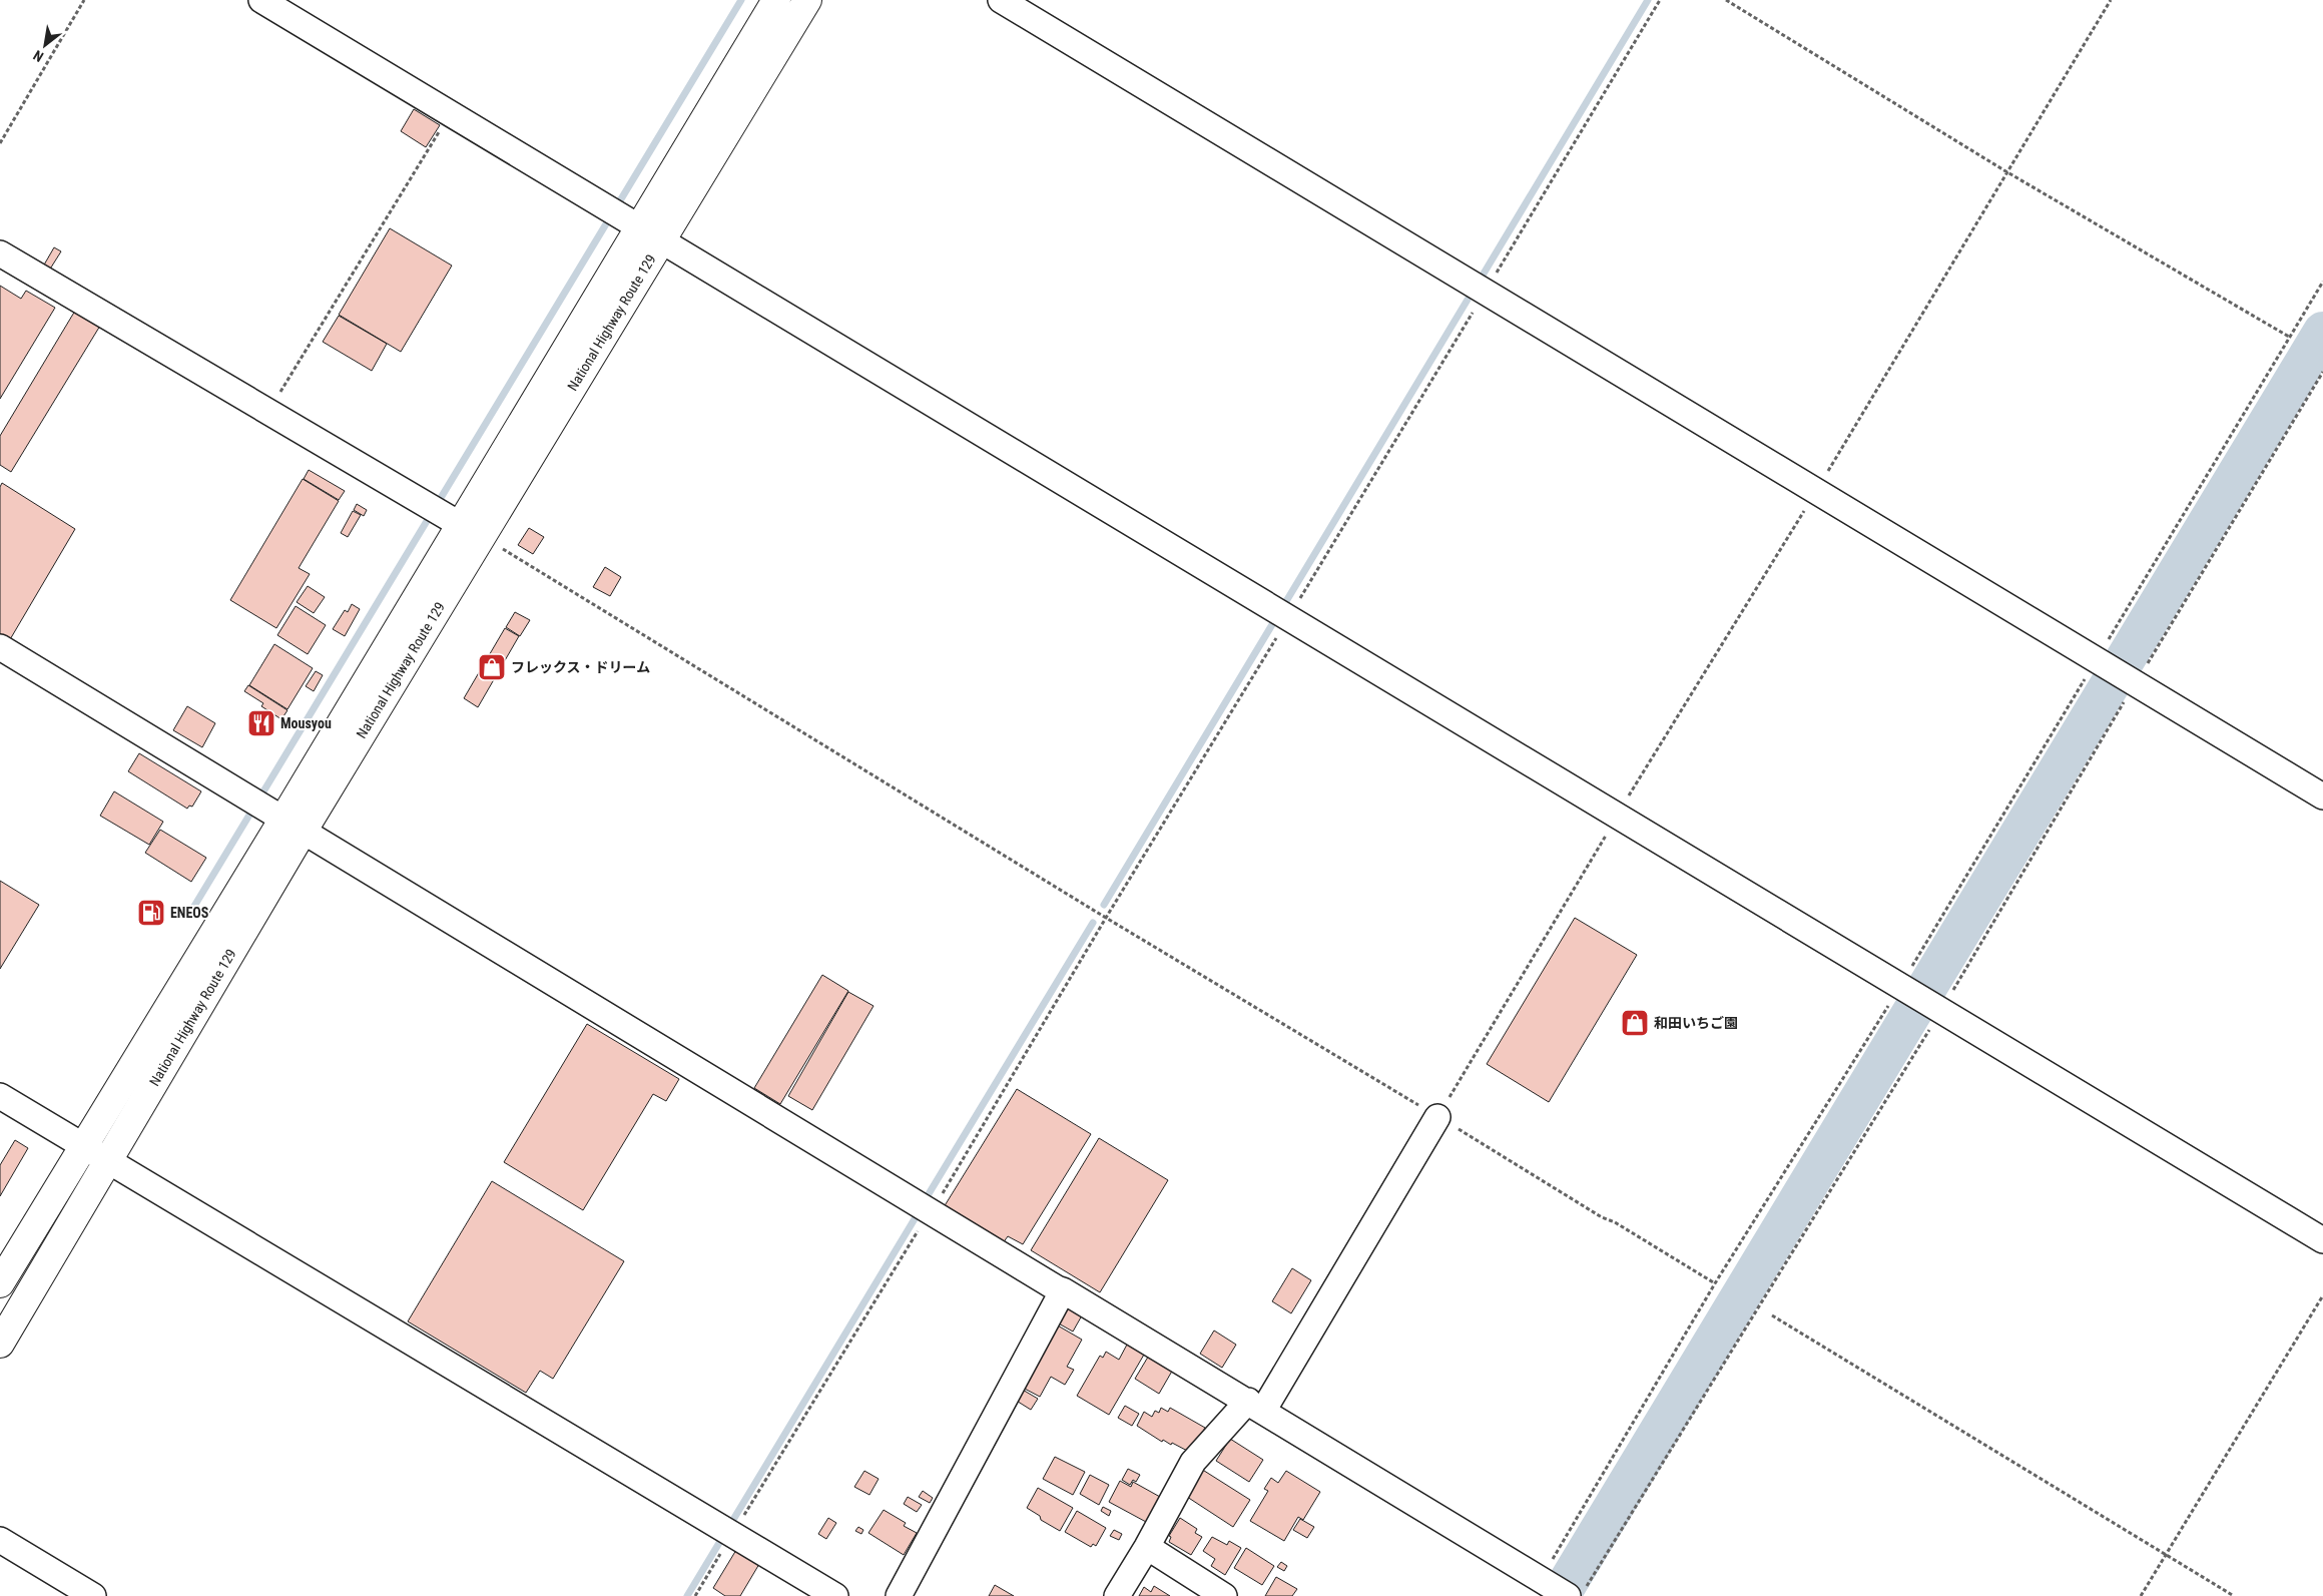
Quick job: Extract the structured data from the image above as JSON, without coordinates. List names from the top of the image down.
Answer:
{
  "streets": {
    "highway": ["National Highway Route 129"]
  },
  "places": {
    "shop": ["フレックス・ドリーム", "和田いちご園"],
    "restaurant": ["Mousyou"],
    "fuel station": ["ENEOS"]
  },
  "north": "bottom left"
}
